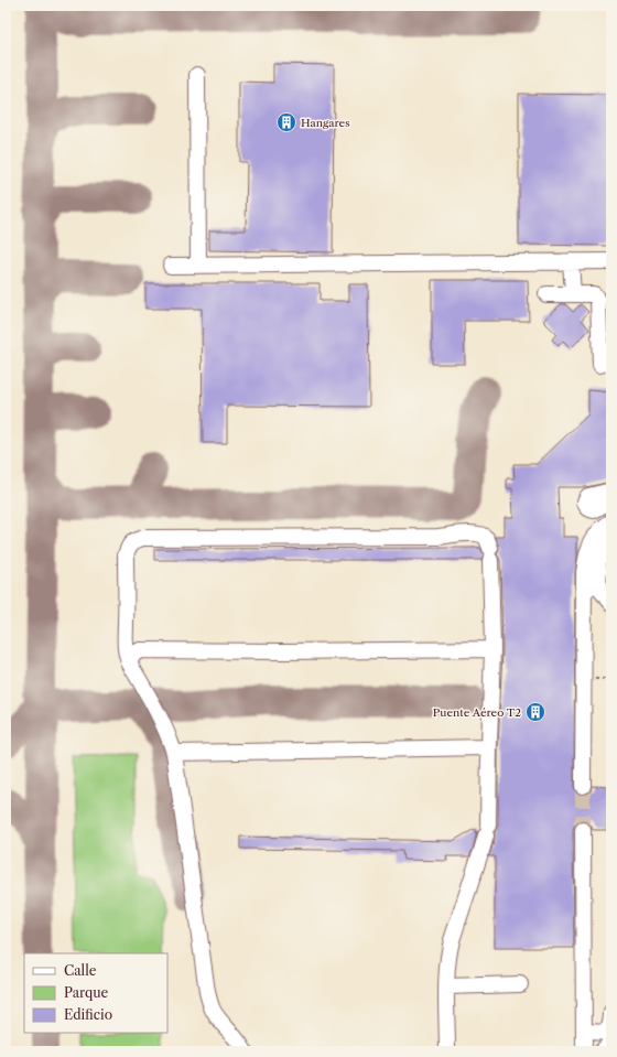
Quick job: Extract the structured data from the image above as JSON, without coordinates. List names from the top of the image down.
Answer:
{
  "places": {
    "building": ["Hangares", "Puente Aéreo T2"]
  },
  "legend": ["Calle", "Parque", "Edificio"]
}
